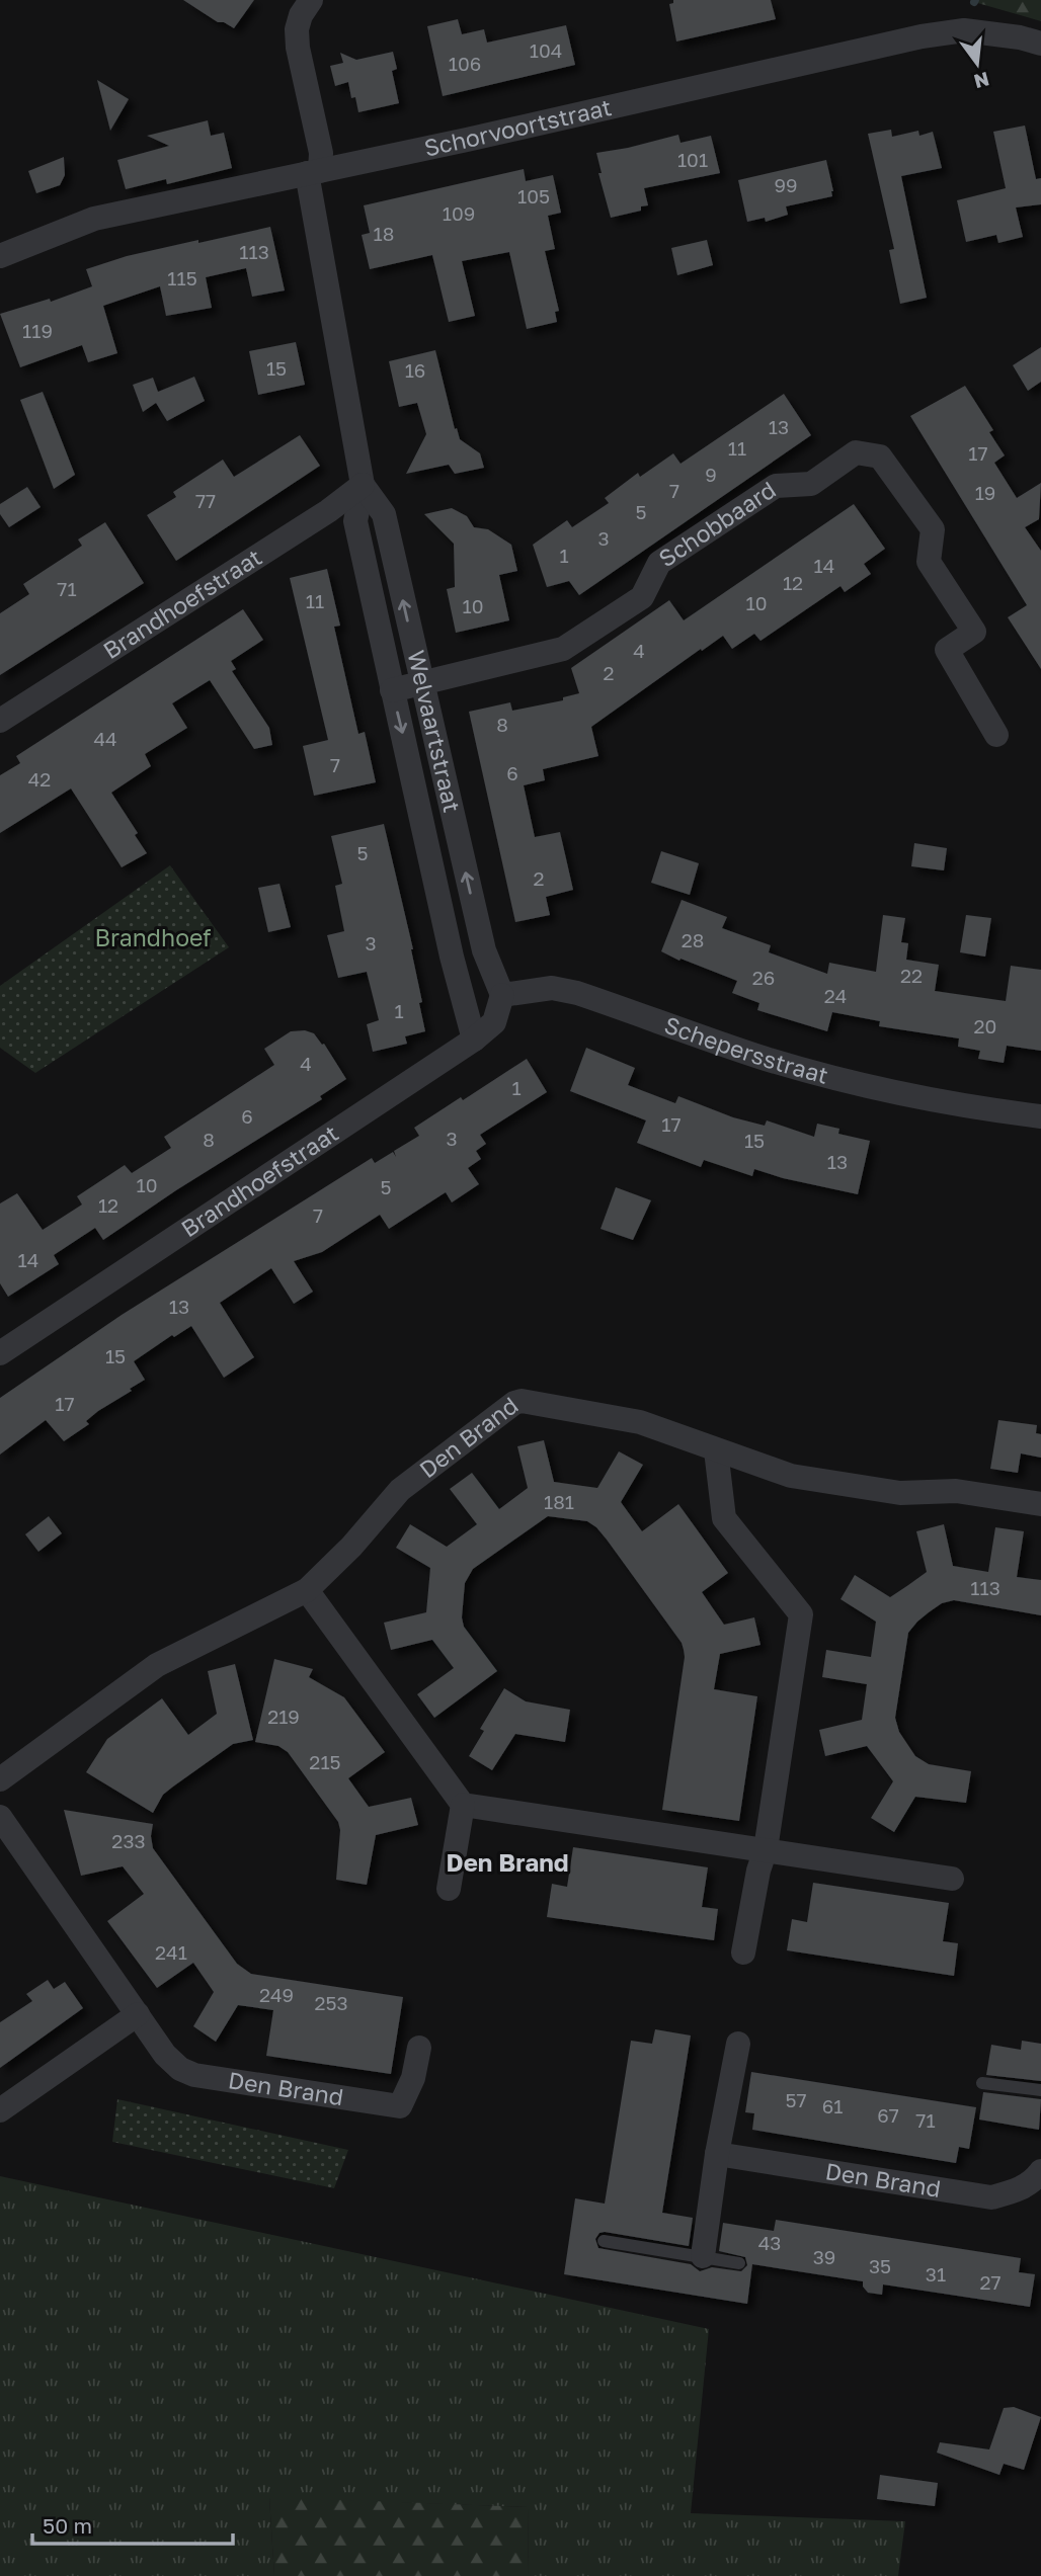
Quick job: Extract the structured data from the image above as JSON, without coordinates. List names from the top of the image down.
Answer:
{
  "streets": {
    "street": [
      "Schorvoortstraat",
      "Schobbaard",
      "Brandhoefstraat",
      "Welvaartstraat",
      "Schepersstraat",
      "Den Brand"
    ]
  },
  "crossings": [
    ["Schorvoortstraat", "Welvaartstraat"],
    ["Schobbaard", "Welvaartstraat"],
    ["Brandhoefstraat", "Welvaartstraat"],
    ["Brandhoefstraat", "Schepersstraat"]
  ],
  "districts": ["Den Brand"],
  "parks": ["Brandhoef"],
  "house_numbers": [
    "104",
    "106",
    "101",
    "99",
    "105",
    "109",
    "18",
    "113",
    "115",
    "119",
    "15",
    "16",
    "13",
    "11",
    "17",
    "9",
    "7",
    "19",
    "77",
    "5",
    "3",
    "1",
    "14",
    "12",
    "71",
    "11",
    "10",
    "10",
    "4",
    "2",
    "8",
    "44",
    "7",
    "6",
    "42",
    "5",
    "2",
    "28",
    "3",
    "22",
    "26",
    "24",
    "1",
    "20",
    "4",
    "1",
    "6",
    "17",
    "3",
    "8",
    "15",
    "13",
    "10",
    "5",
    "12",
    "7",
    "14",
    "13",
    "15",
    "17",
    "181",
    "113",
    "219",
    "215",
    "233",
    "241",
    "249",
    "253",
    "57",
    "61",
    "67",
    "71",
    "43",
    "39",
    "35",
    "31",
    "27"
  ],
  "scale_bar": "50 m",
  "north": "bottom"
}
